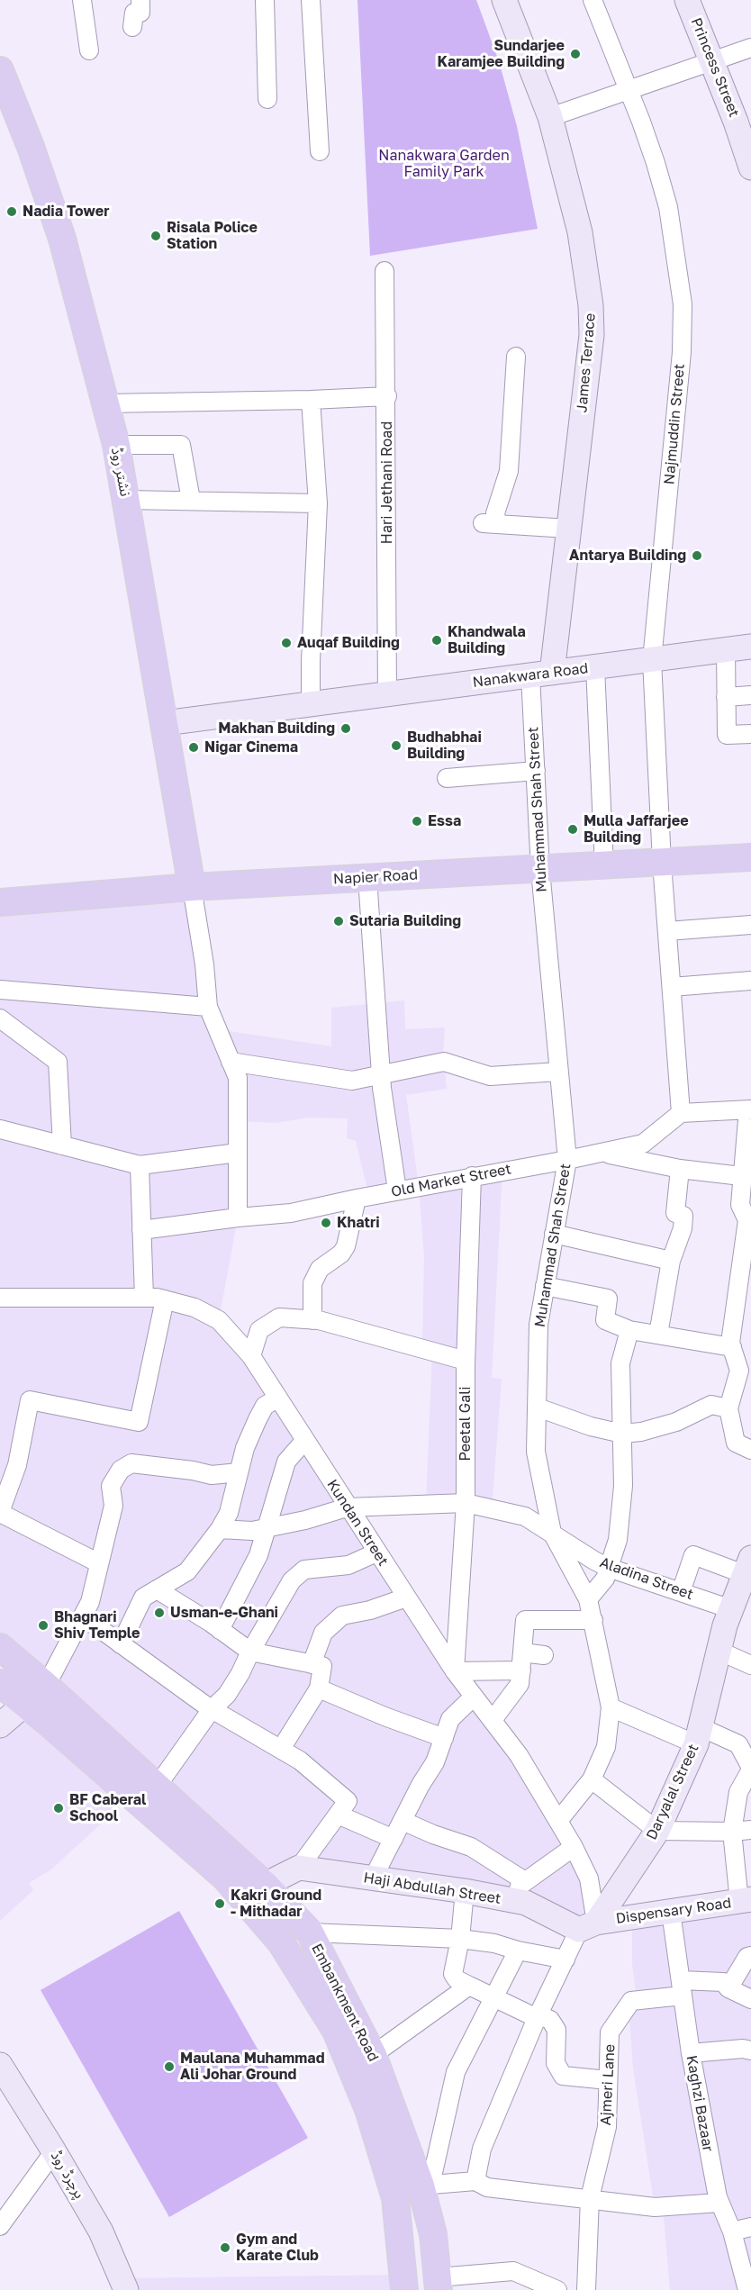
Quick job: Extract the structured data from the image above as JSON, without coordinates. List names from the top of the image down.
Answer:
{
  "streets": {
    "main road": ["نشتر روڈ", "Napier Road", "Embankment Road"],
    "street": [
      "Princess Street",
      "James Terrace",
      "Najmuddin Street",
      "Hari Jethani Road",
      "Nanakwara Road",
      "Muhammad Shah Street",
      "Old Market Street",
      "Peetal Gali",
      "Kundan Street",
      "Aladina Street",
      "Daryalal Street",
      "Haji Abdullah Street",
      "Dispensary Road",
      "Ajmeri Lane",
      "Kaghzi Bazaar",
      "پرچرڈ روڈ"
    ]
  },
  "crossings": [
    ["James Terrace", "Nanakwara Road"],
    ["James Terrace", "Muhammad Shah Street"],
    ["Najmuddin Street", "Nanakwara Road"],
    ["Najmuddin Street", "Napier Road"],
    ["Najmuddin Street", "Old Market Street"],
    ["نشتر روڈ", "Nanakwara Road"],
    ["نشتر روڈ", "Napier Road"],
    ["Hari Jethani Road", "Nanakwara Road"],
    ["Nanakwara Road", "Muhammad Shah Street"],
    ["Muhammad Shah Street", "Napier Road"],
    ["Muhammad Shah Street", "Old Market Street"],
    ["Muhammad Shah Street", "Kundan Street"],
    ["Muhammad Shah Street", "Aladina Street"],
    ["Old Market Street", "Peetal Gali"],
    ["Peetal Gali", "Kundan Street"],
    ["Peetal Gali", "Aladina Street"],
    ["Kundan Street", "Aladina Street"],
    ["Kundan Street", "Daryalal Street"],
    ["Kundan Street", "Haji Abdullah Street"],
    ["Kundan Street", "Dispensary Road"],
    ["Aladina Street", "Daryalal Street"],
    ["Daryalal Street", "Haji Abdullah Street"],
    ["Daryalal Street", "Dispensary Road"],
    ["Haji Abdullah Street", "Dispensary Road"],
    ["Dispensary Road", "Kaghzi Bazaar"],
    ["Ajmeri Lane", "Kaghzi Bazaar"]
  ],
  "parks": ["Nanakwara Garden Family Park"],
  "places": [
    "Sundarjee Karamjee Building",
    "Nadia Tower",
    "Risala Police Station",
    "Antarya Building",
    "Khandwala Building",
    "Auqaf Building",
    "Makhan Building",
    "Budhabhai Building",
    "Nigar Cinema",
    "Essa",
    "Mulla Jaffarjee Building",
    "Sutaria Building",
    "Khatri",
    "Usman-e-Ghani",
    "Bhagnari Shiv Temple",
    "BF Caberal School",
    "Kakri Ground - Mithadar",
    "Maulana Muhammad Ali Johar Ground",
    "Gym and Karate Club"
  ]
}
